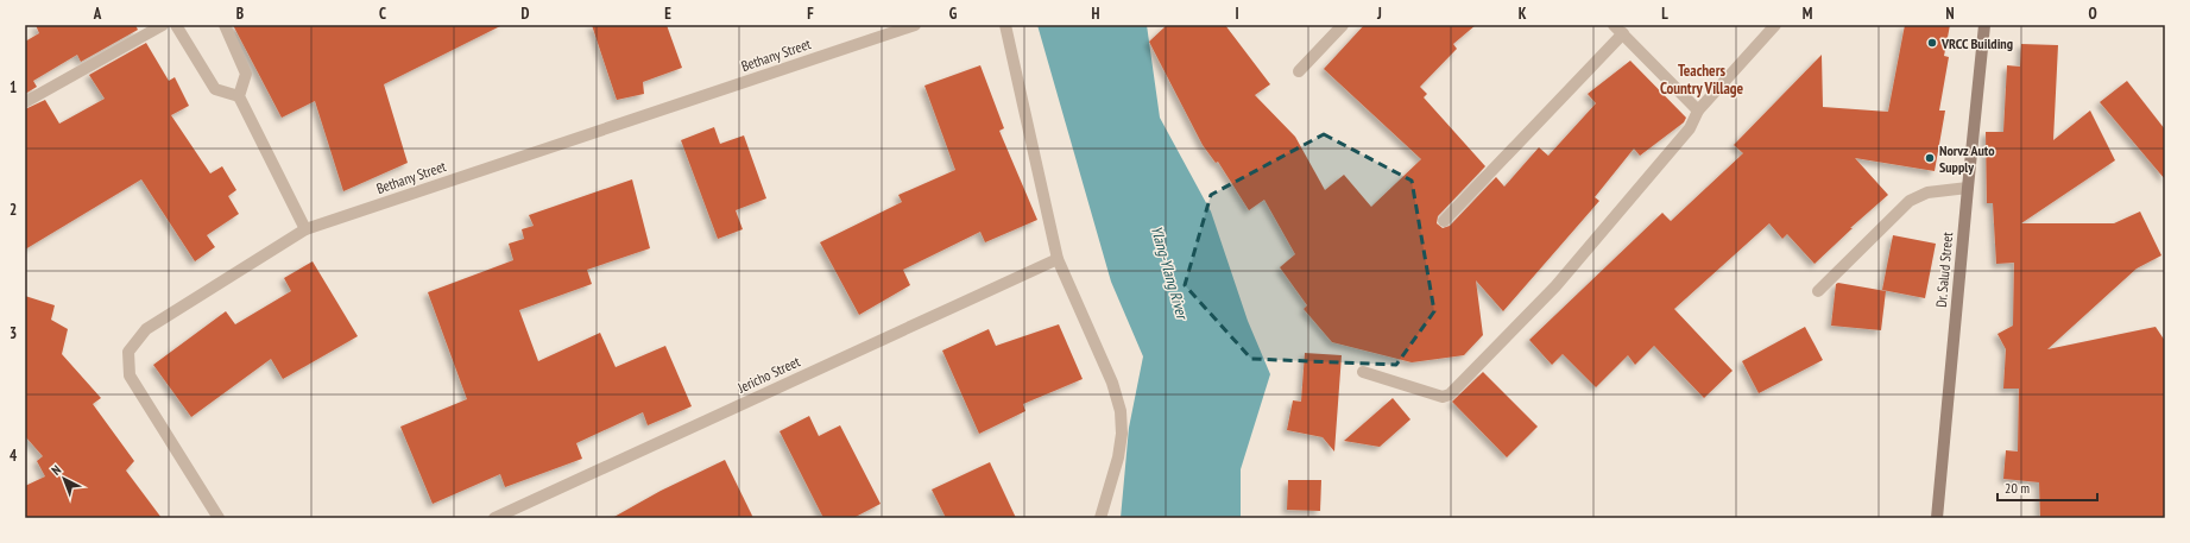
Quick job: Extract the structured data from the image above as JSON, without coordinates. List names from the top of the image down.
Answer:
{
  "streets": {
    "main road": ["Dr. Salud Street"],
    "street": ["Bethany Street", "Jericho Street"]
  },
  "districts": ["Teachers Country Village"],
  "water": ["Ylang-Ylang River"],
  "places": ["VRCC Building", "Norvz Auto Supply"],
  "scale_bar": "20 m",
  "north": "top left",
  "grid": {
    "columns": [
      "A",
      "B",
      "C",
      "D",
      "E",
      "F",
      "G",
      "H",
      "I",
      "J",
      "K",
      "L",
      "M",
      "N",
      "O"
    ],
    "rows": [
      "1",
      "2",
      "3",
      "4"
    ]
  }
}
